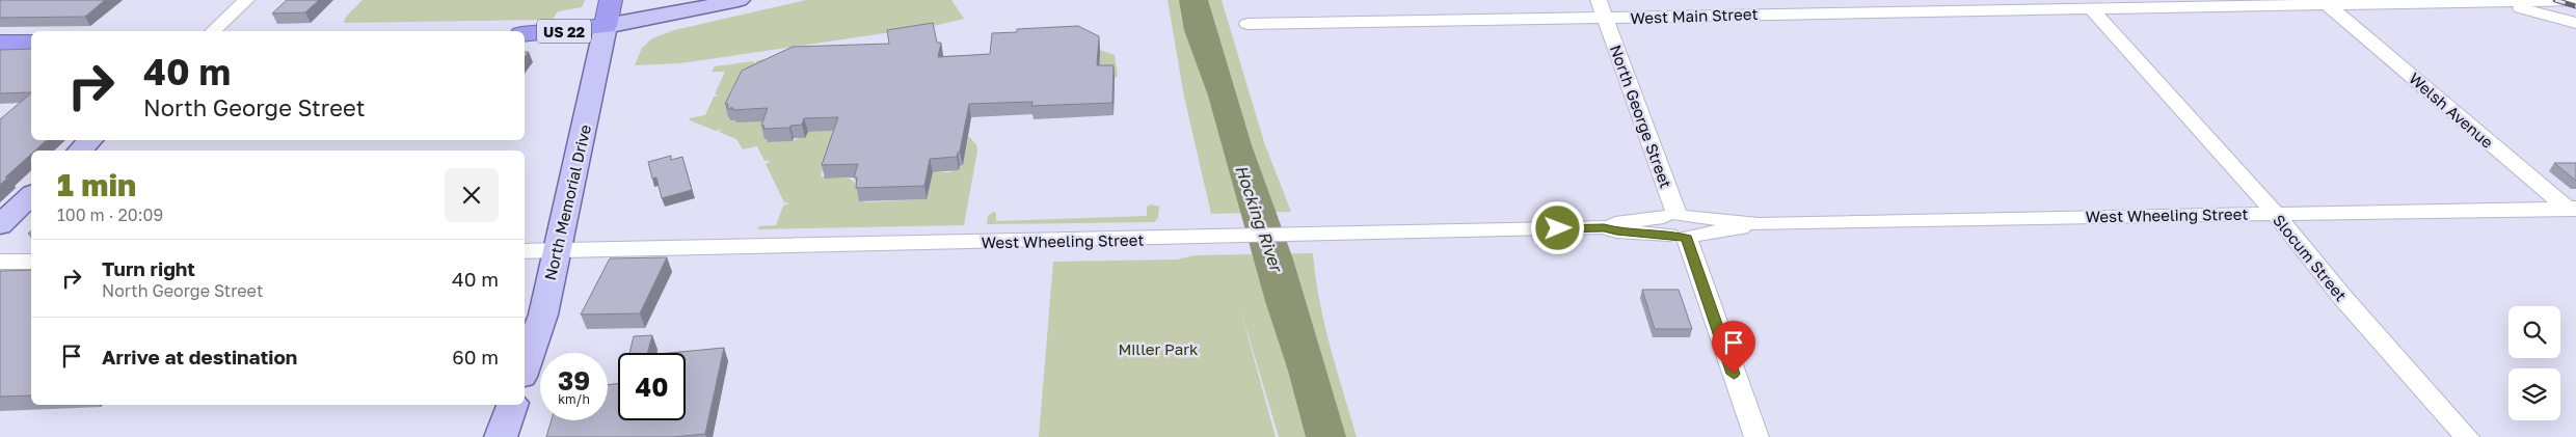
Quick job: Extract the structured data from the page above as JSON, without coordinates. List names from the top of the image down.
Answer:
{
  "streets": {
    "highway": ["US 22"],
    "main road": ["North Memorial Drive"],
    "street": [
      "West Main Street",
      "Welsh Avenue",
      "North George Street",
      "West Wheeling Street",
      "Slocum Street"
    ]
  },
  "crossings": [
    ["West Main Street", "Welsh Avenue"],
    ["West Main Street", "North George Street"],
    ["West Main Street", "Slocum Street"],
    ["US 22", "North Memorial Drive"],
    ["Welsh Avenue", "West Wheeling Street"],
    ["North George Street", "West Wheeling Street"],
    ["North Memorial Drive", "West Wheeling Street"],
    ["West Wheeling Street", "Slocum Street"]
  ],
  "water": ["Hocking River"],
  "parks": ["Miller Park"],
  "page": {
    "turn": ["40 m", "North George Street"],
    "heading": ["1 min", "100 m · 20:09"],
    "list": [
      {
        "name": "Turn right",
        "note": "North George Street",
        "value": "40 m"
      },
      {
        "name": "Arrive at destination",
        "value": "60 m"
      }
    ],
    "speed": "39 km/h",
    "limit": "40"
  }
}
